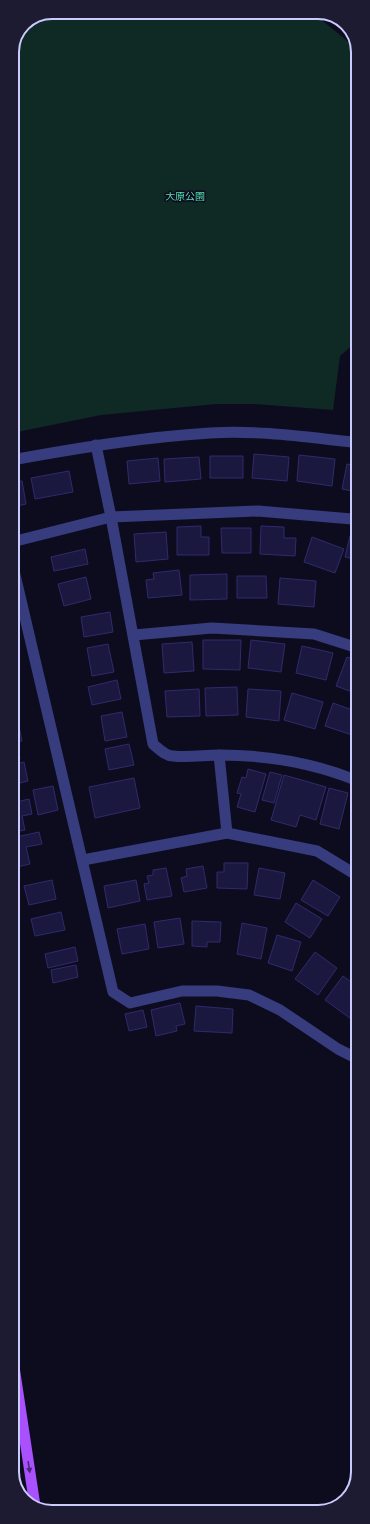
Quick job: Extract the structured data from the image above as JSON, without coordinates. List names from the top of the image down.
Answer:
{
  "parks": ["大原公園"]
}
